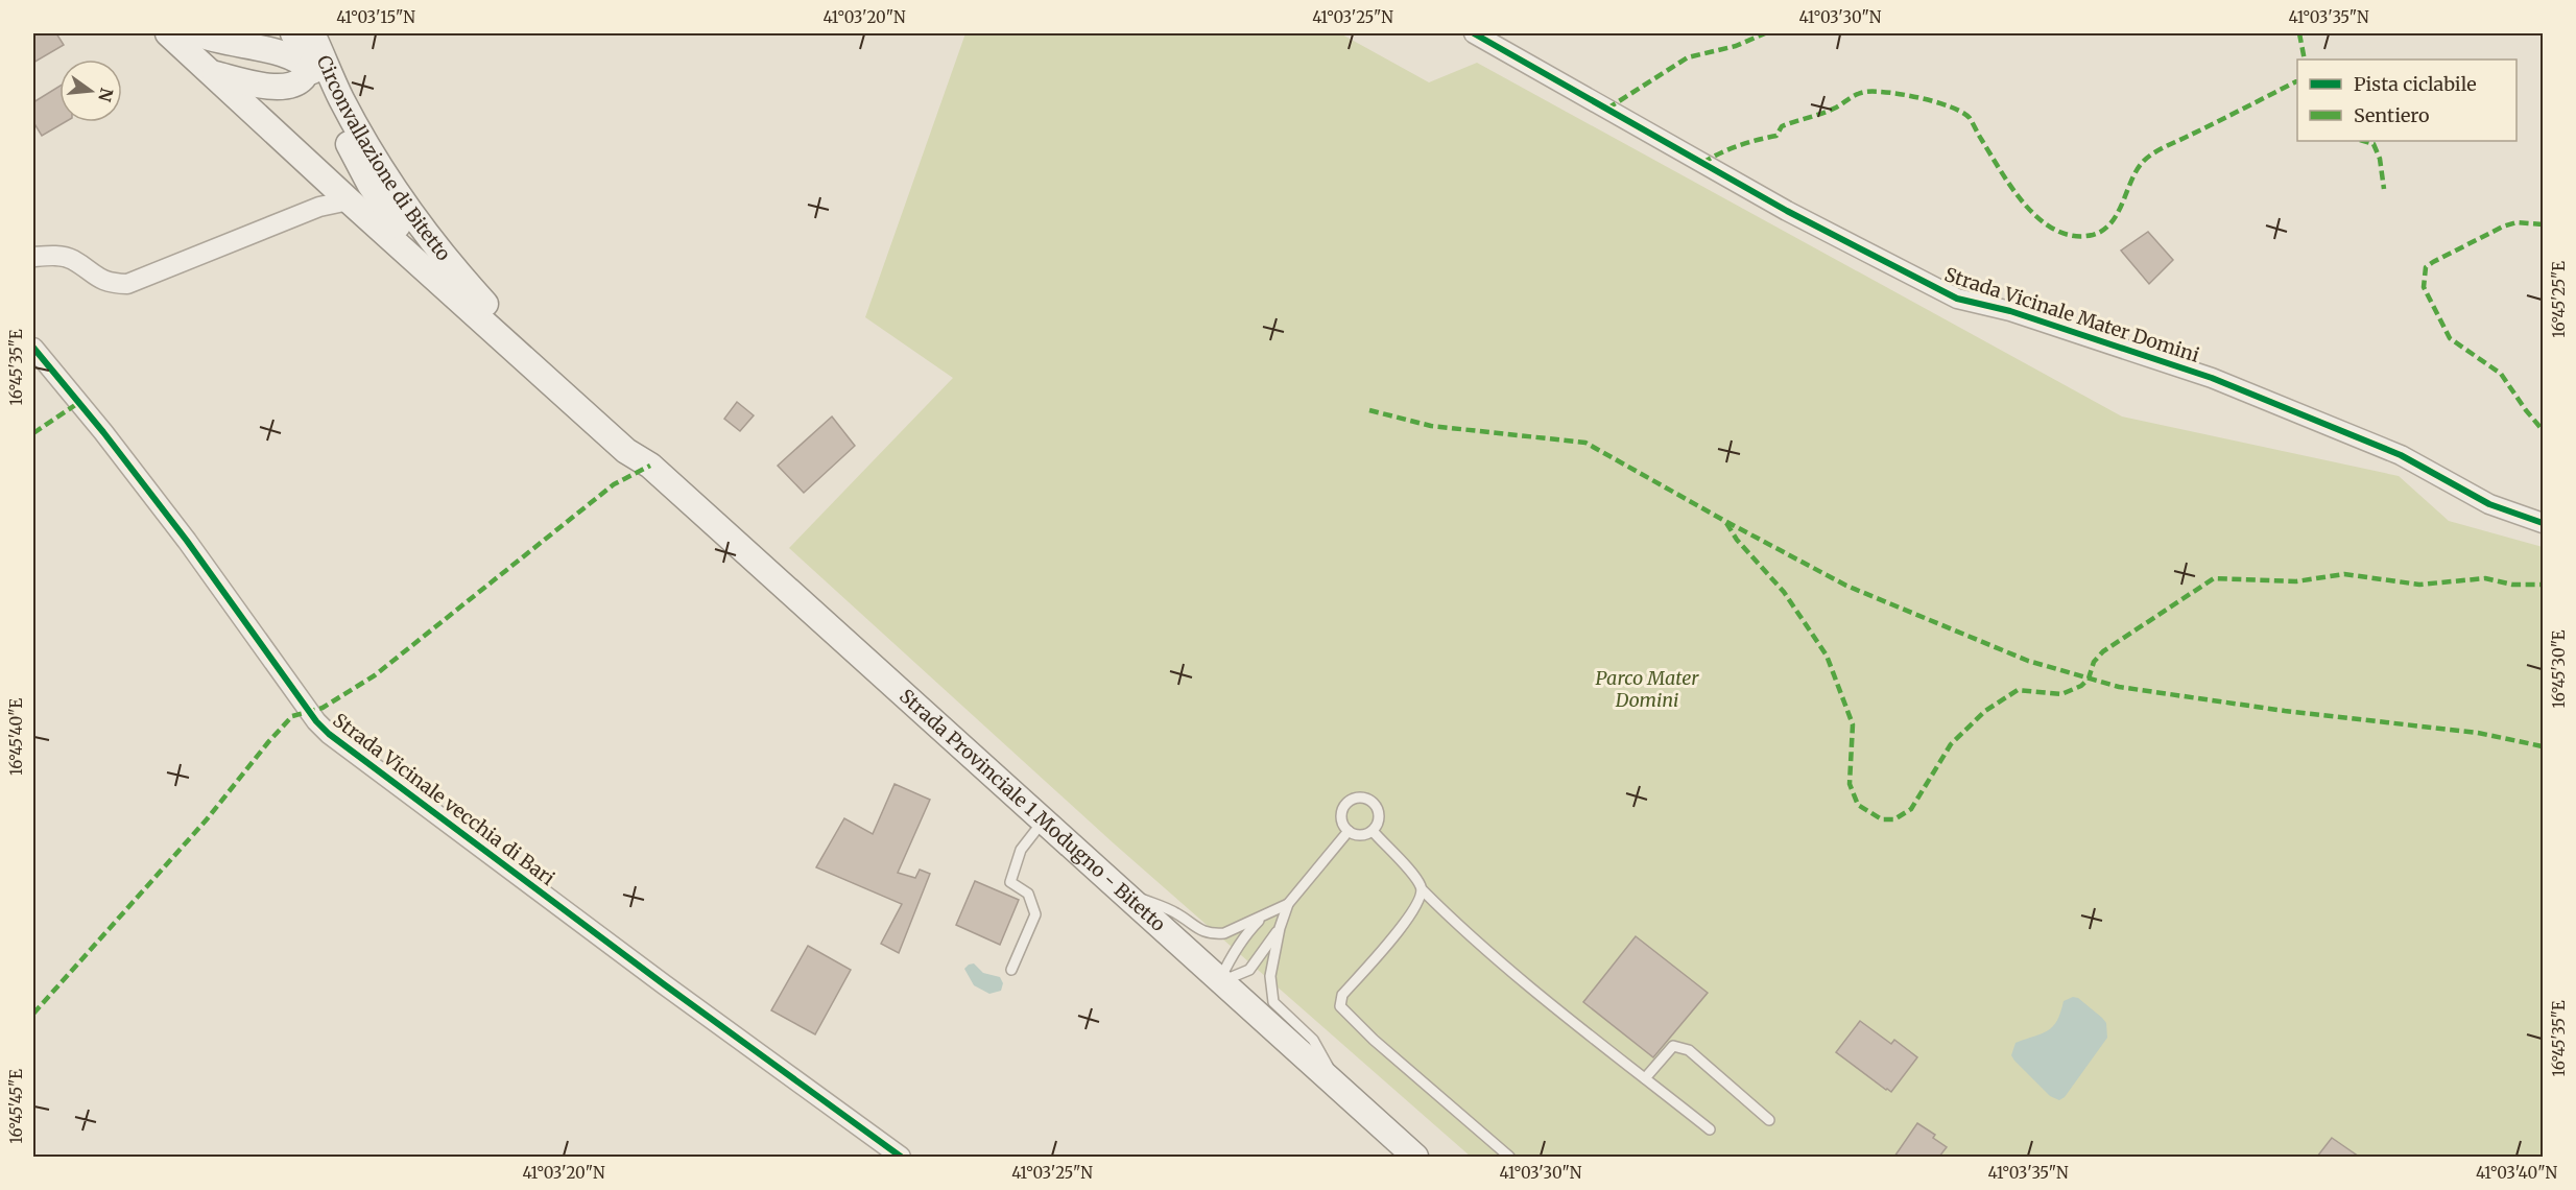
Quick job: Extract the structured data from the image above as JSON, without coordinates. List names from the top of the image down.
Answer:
{
  "streets": {
    "main road": ["Circonvallazione di Bitetto", "Strada Provinciale 1 Modugno - Bitetto"],
    "street": ["Strada Vicinale Mater Domini", "Strada Vicinale vecchia di Bari"]
  },
  "crossings": [
    ["Circonvallazione di Bitetto", "Strada Provinciale 1 Modugno - Bitetto"]
  ],
  "parks": ["Parco Mater Domini"],
  "legend": ["Pista ciclabile", "Sentiero"],
  "north": "right",
  "coordinates": [
    "41°03'15\"N",
    "41°03'20\"N",
    "41°03'25\"N",
    "41°03'30\"N",
    "41°03'35\"N",
    "16°45'25\"E",
    "16°45'35\"E",
    "16°45'30\"E",
    "16°45'40\"E",
    "16°45'45\"E",
    "41°03'40\"N"
  ]
}
